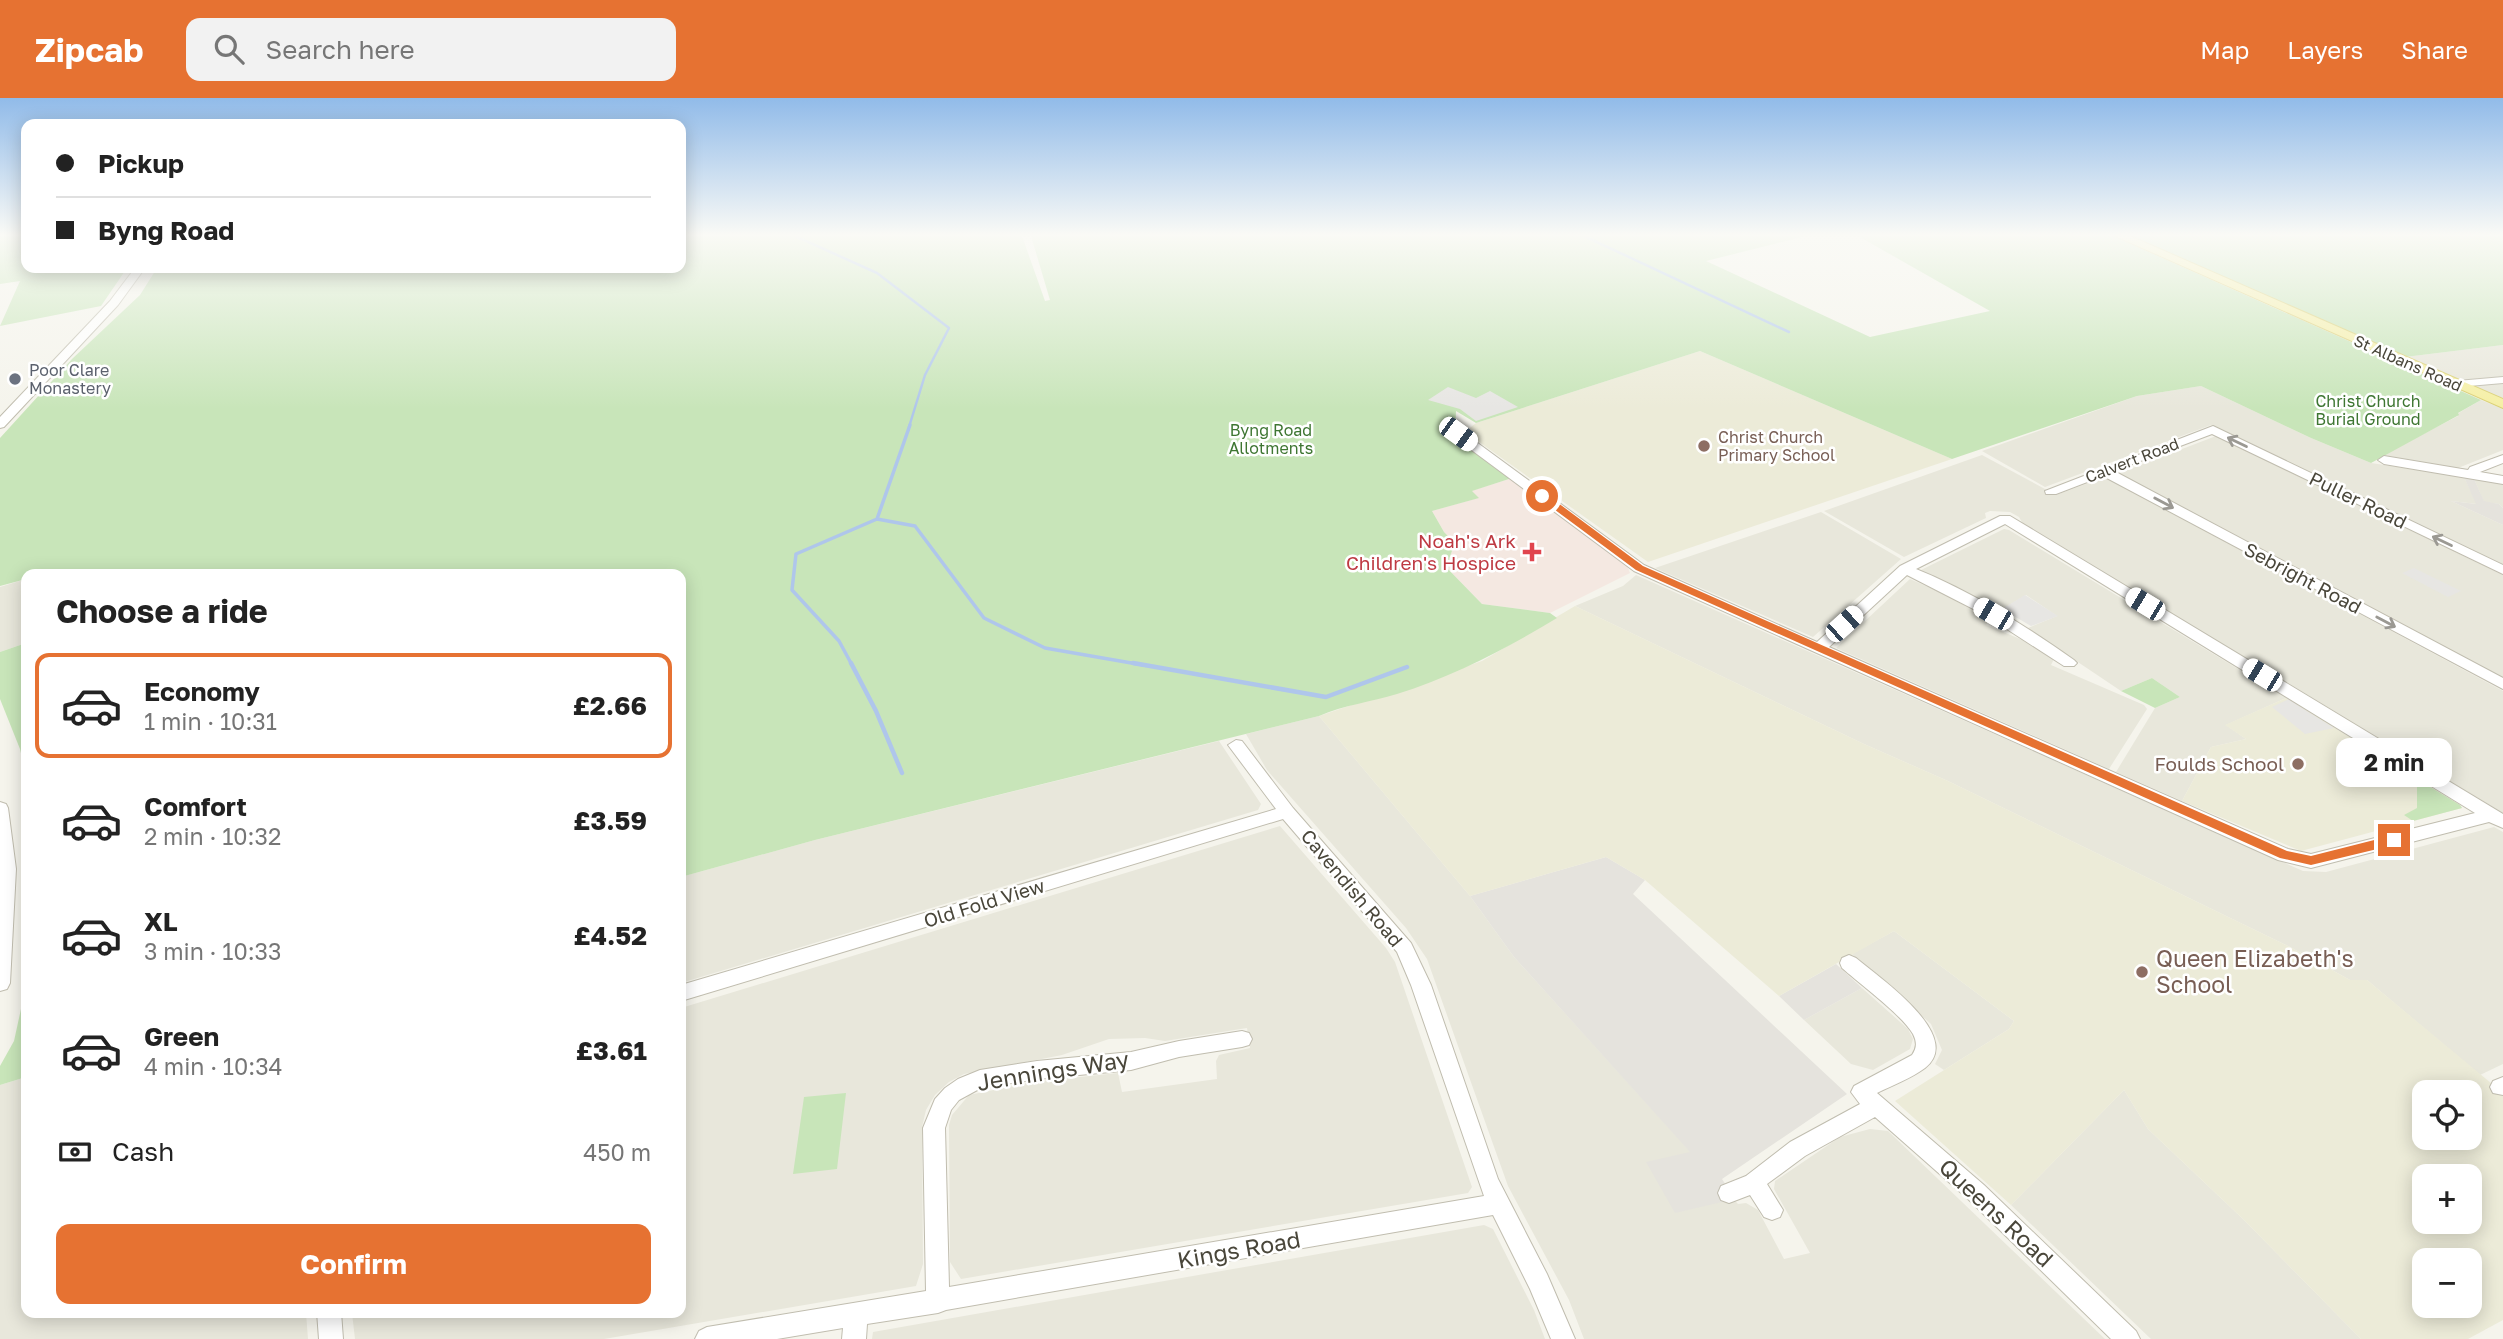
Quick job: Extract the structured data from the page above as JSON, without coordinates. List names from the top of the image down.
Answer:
{
  "streets": {
    "main road": ["St Albans Road"],
    "street": [
      "Calvert Road",
      "Puller Road",
      "Sebright Road",
      "Cavendish Road",
      "Old Fold View",
      "Jennings Way",
      "Queens Road",
      "Kings Road"
    ]
  },
  "crossings": [
    ["Calvert Road", "Puller Road"],
    ["Calvert Road", "Sebright Road"],
    ["Cavendish Road", "Old Fold View"],
    ["Cavendish Road", "Kings Road"],
    ["Jennings Way", "Kings Road"]
  ],
  "parks": ["Christ Church Burial Ground", "Byng Road Allotments"],
  "places": {
    "other": [
      "Poor Clare Monastery",
      "Christ Church Primary School",
      "Foulds School",
      "Queen Elizabeth's School"
    ],
    "health": ["Noah's Ark Children's Hospice"]
  },
  "page": {
    "header": "Zipcab",
    "search": "Search here",
    "nav": ["Map", "Layers", "Share"],
    "banner": ["Pickup", "Byng Road"],
    "heading": "Choose a ride",
    "list": [
      {
        "name": "Economy",
        "note": "1 min · 10:31",
        "value": "£2.66"
      },
      {
        "name": "Comfort",
        "note": "2 min · 10:32",
        "value": "£3.59"
      },
      {
        "name": "XL",
        "note": "3 min · 10:33",
        "value": "£4.52"
      },
      {
        "name": "Green",
        "note": "4 min · 10:34",
        "value": "£3.61"
      }
    ],
    "bubble": "2 min",
    "map_buttons": ["+", "−"],
    "pay": ["Cash", "450 m"],
    "buttons": "Confirm"
  }
}
